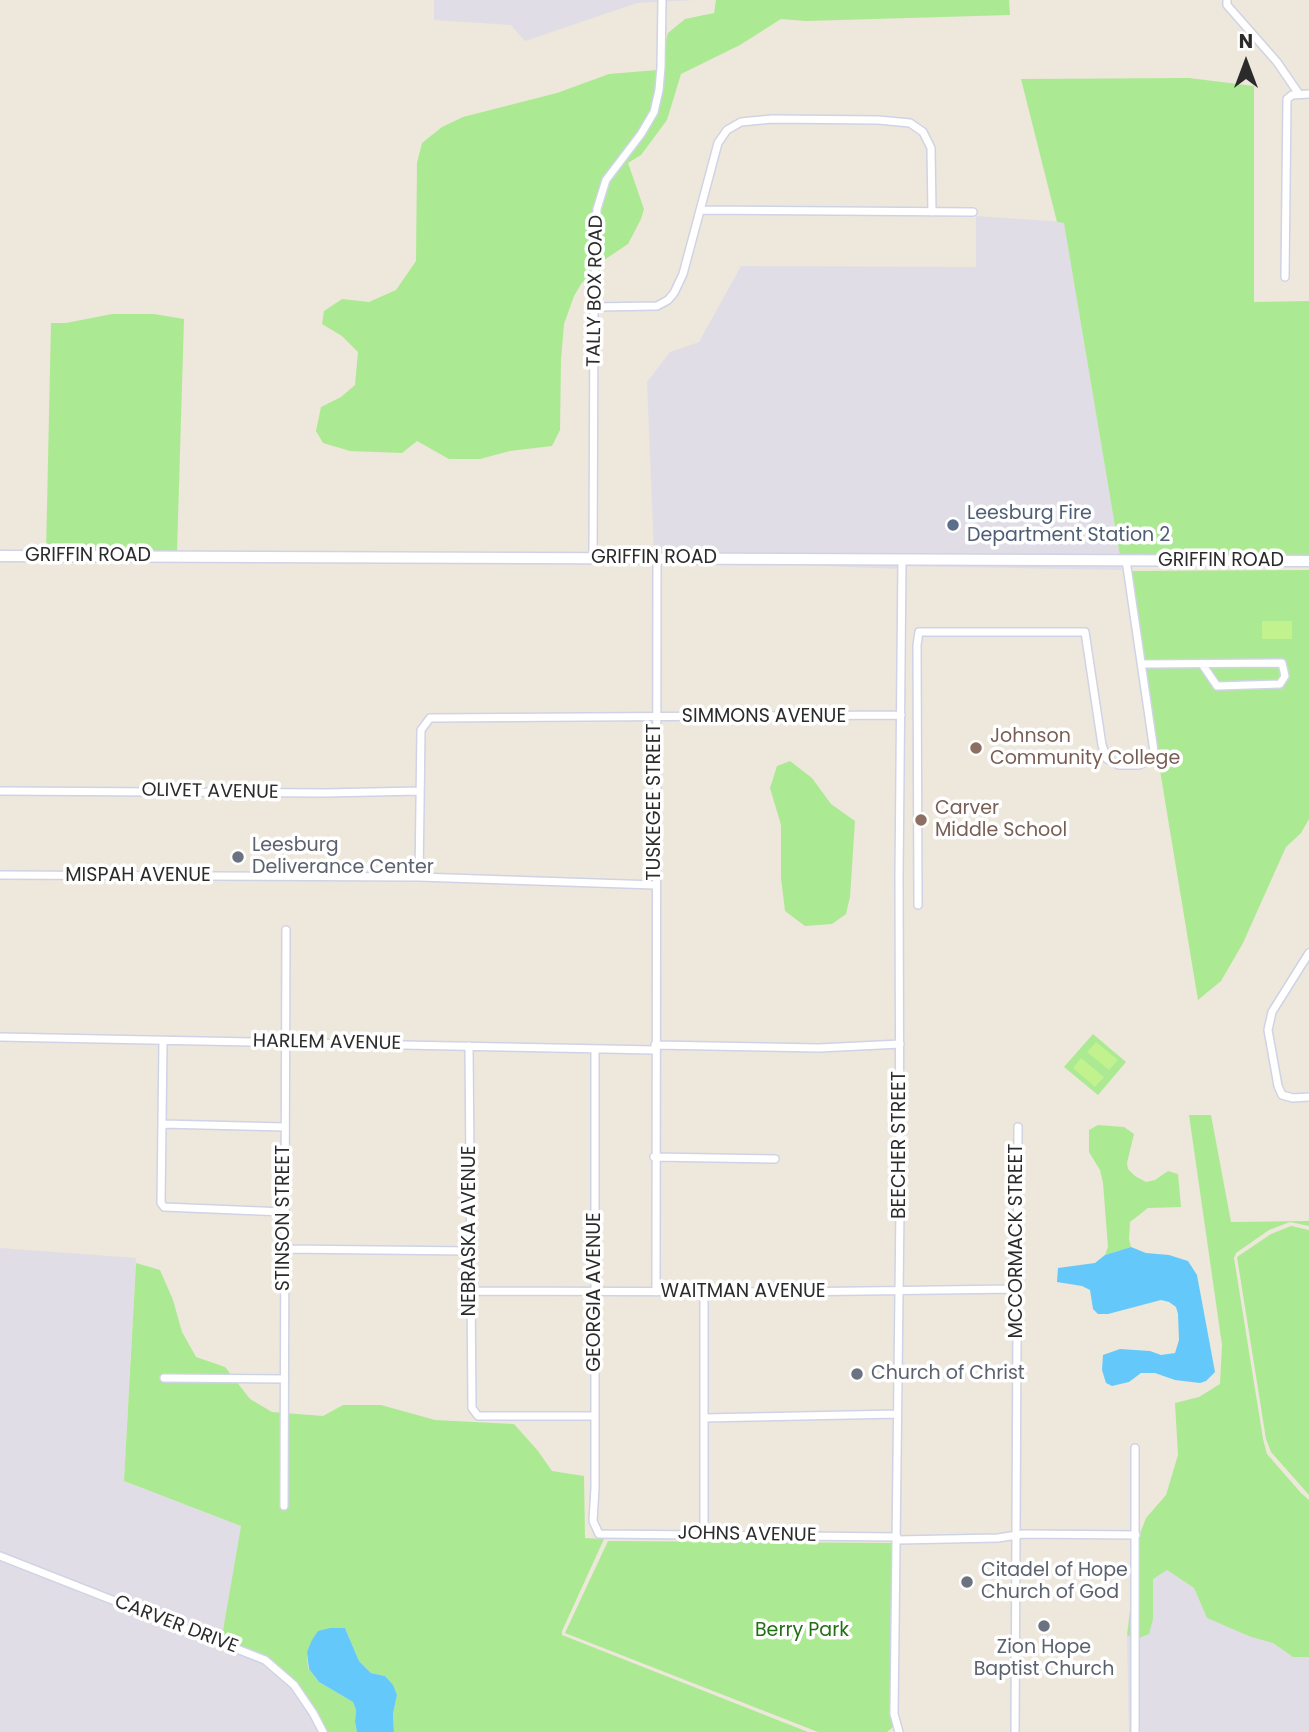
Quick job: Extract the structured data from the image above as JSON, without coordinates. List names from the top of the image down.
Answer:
{
  "streets": {
    "street": [
      "TALLY BOX ROAD",
      "GRIFFIN ROAD",
      "SIMMONS AVENUE",
      "OLIVET AVENUE",
      "TUSKEGEE STREET",
      "MISPAH AVENUE",
      "HARLEM AVENUE",
      "BEECHER STREET",
      "STINSON STREET",
      "NEBRASKA AVENUE",
      "MCCORMACK STREET",
      "GEORGIA AVENUE",
      "WAITMAN AVENUE",
      "JOHNS AVENUE",
      "CARVER DRIVE"
    ]
  },
  "crossings": [
    ["TALLY BOX ROAD", "GRIFFIN ROAD"],
    ["GRIFFIN ROAD", "TUSKEGEE STREET"],
    ["GRIFFIN ROAD", "BEECHER STREET"],
    ["SIMMONS AVENUE", "OLIVET AVENUE"],
    ["SIMMONS AVENUE", "TUSKEGEE STREET"],
    ["SIMMONS AVENUE", "BEECHER STREET"],
    ["TUSKEGEE STREET", "MISPAH AVENUE"],
    ["TUSKEGEE STREET", "HARLEM AVENUE"],
    ["TUSKEGEE STREET", "WAITMAN AVENUE"],
    ["HARLEM AVENUE", "BEECHER STREET"],
    ["HARLEM AVENUE", "STINSON STREET"],
    ["HARLEM AVENUE", "NEBRASKA AVENUE"],
    ["HARLEM AVENUE", "GEORGIA AVENUE"],
    ["BEECHER STREET", "WAITMAN AVENUE"],
    ["BEECHER STREET", "JOHNS AVENUE"],
    ["NEBRASKA AVENUE", "GEORGIA AVENUE"],
    ["NEBRASKA AVENUE", "WAITMAN AVENUE"],
    ["MCCORMACK STREET", "WAITMAN AVENUE"],
    ["MCCORMACK STREET", "JOHNS AVENUE"],
    ["GEORGIA AVENUE", "WAITMAN AVENUE"],
    ["GEORGIA AVENUE", "JOHNS AVENUE"]
  ],
  "parks": ["Berry Park"],
  "places": [
    "Leesburg Fire Department Station 2",
    "Johnson Community College",
    "Carver Middle School",
    "Leesburg Deliverance Center",
    "Church of Christ",
    "Citadel of Hope Church of God",
    "Zion Hope Baptist Church"
  ],
  "north": "top"
}
